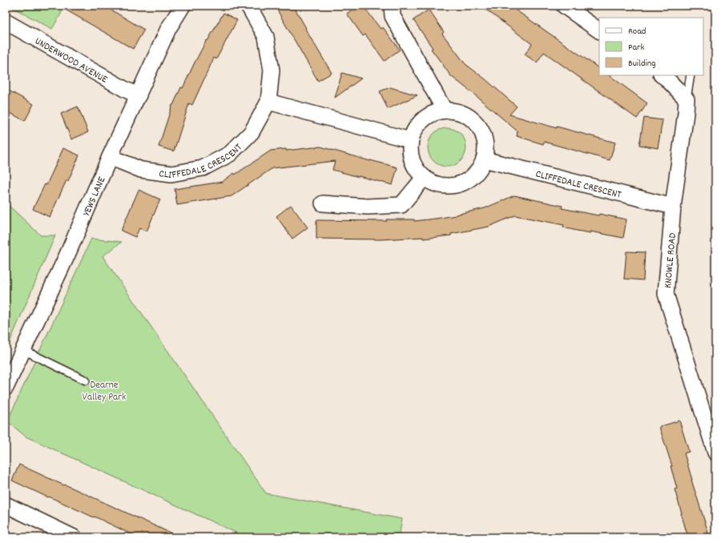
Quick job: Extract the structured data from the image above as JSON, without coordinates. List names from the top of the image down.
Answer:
{
  "streets": {
    "street": [
      "UNDERWOOD AVENUE",
      "CLIFFEDALE CRESCENT",
      "YEWS LANE",
      "KNOWLE ROAD"
    ]
  },
  "crossings": [
    ["UNDERWOOD AVENUE", "YEWS LANE"],
    ["CLIFFEDALE CRESCENT", "YEWS LANE"],
    ["CLIFFEDALE CRESCENT", "KNOWLE ROAD"]
  ],
  "parks": ["Dearne Valley Park"],
  "legend": ["Road", "Park", "Building"]
}
